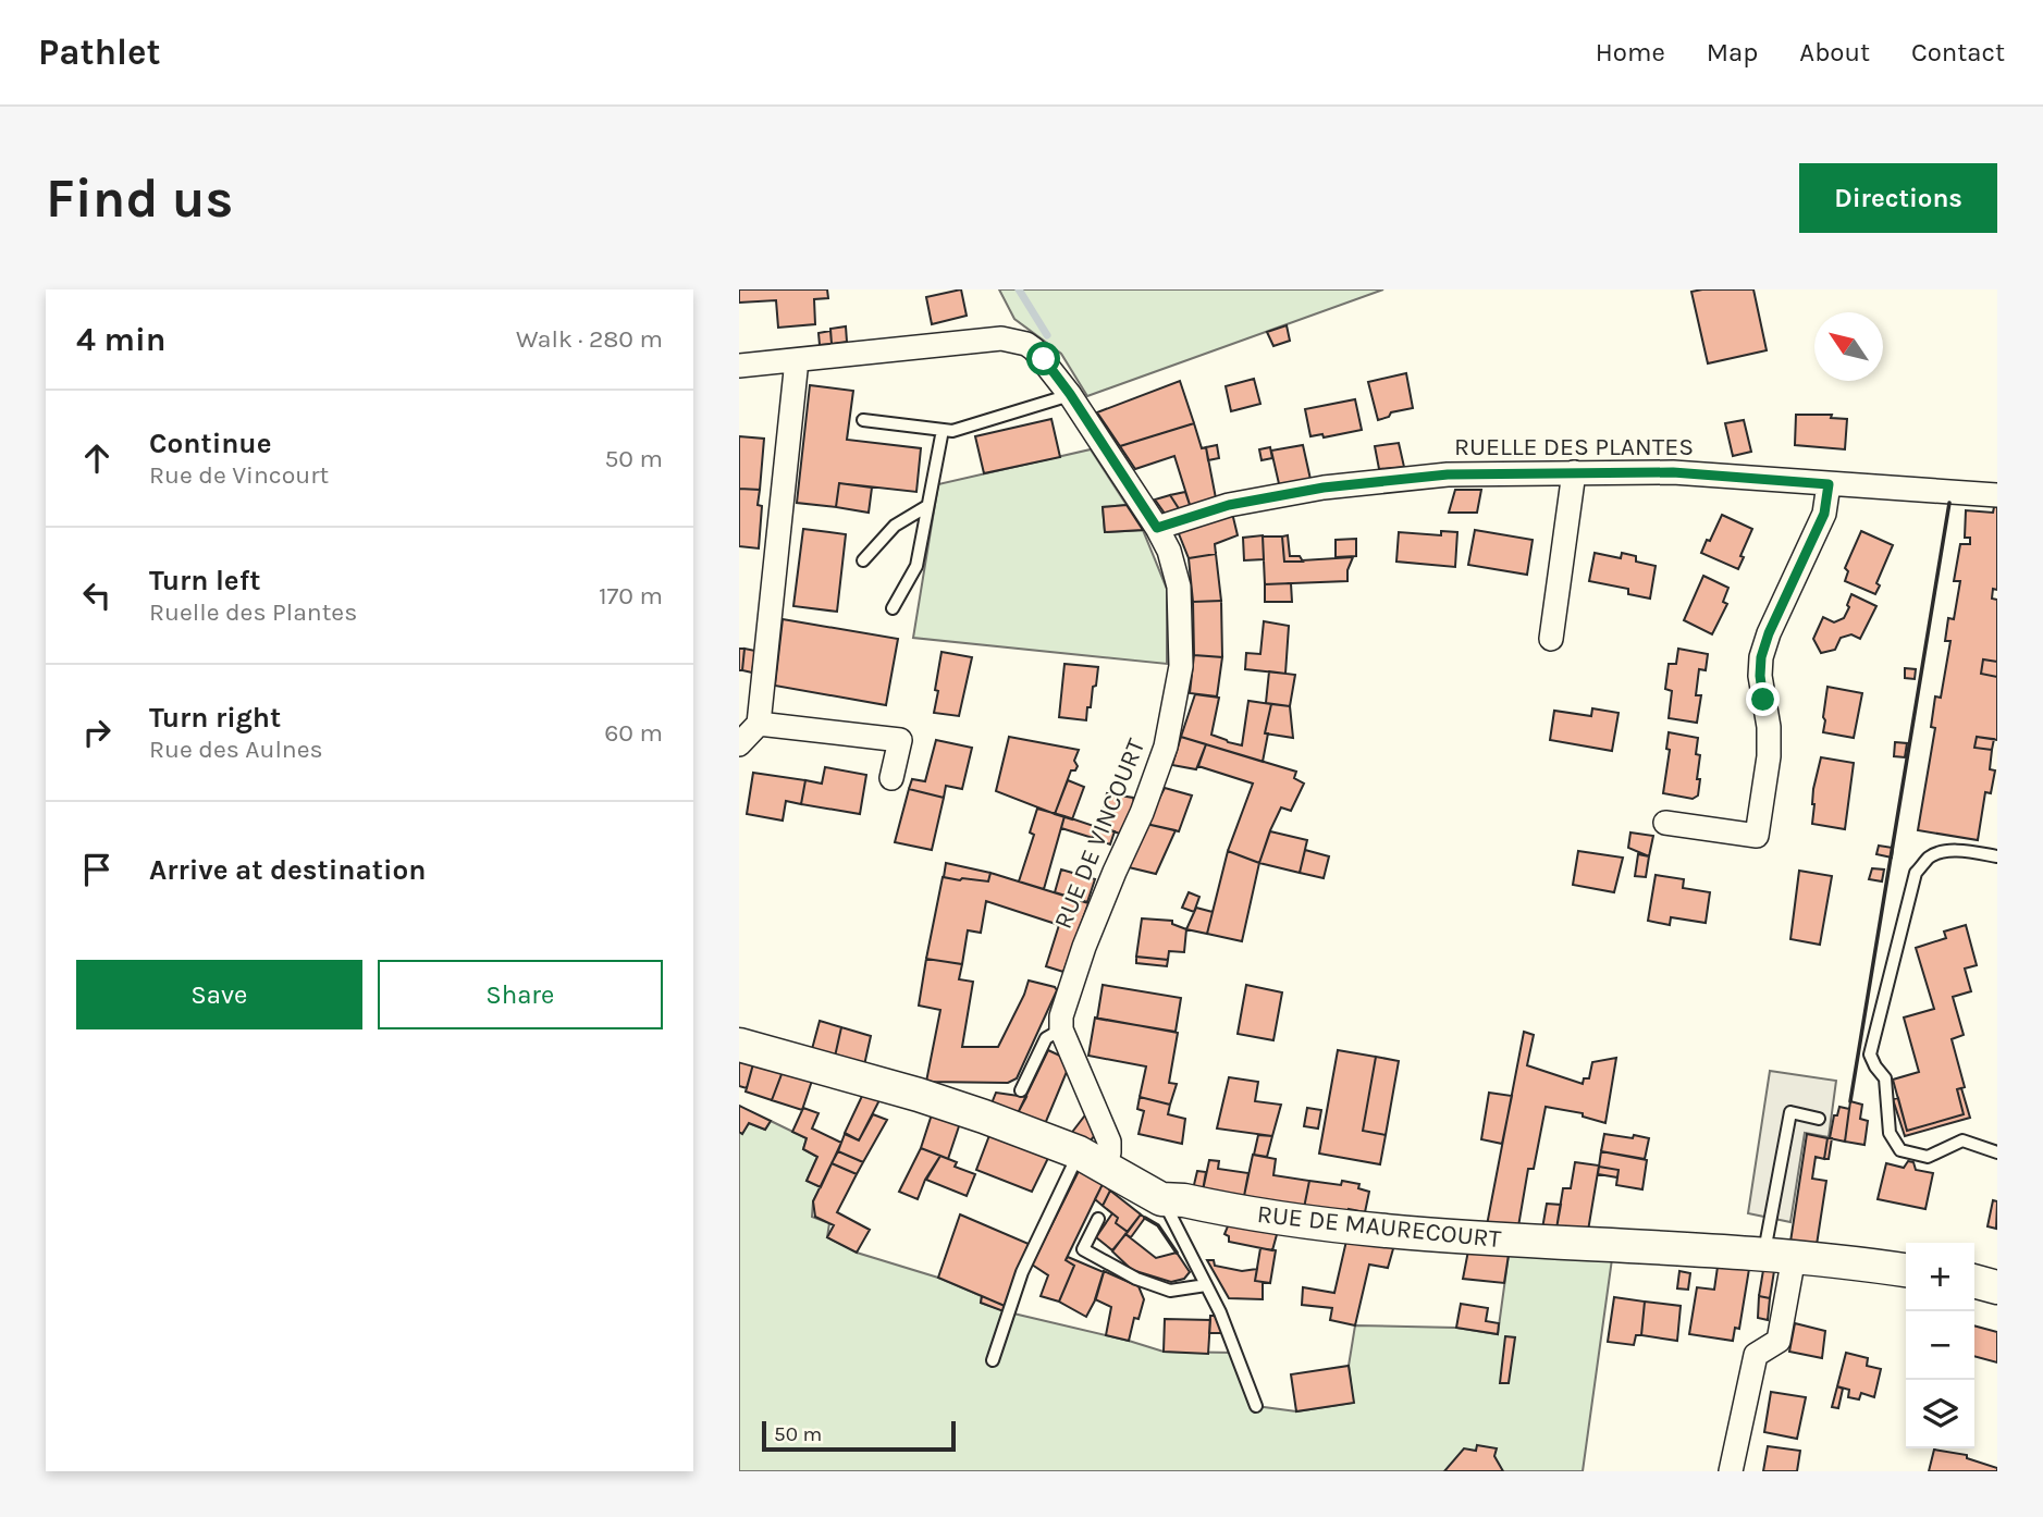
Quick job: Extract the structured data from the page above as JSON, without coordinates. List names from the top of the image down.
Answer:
{
  "streets": {
    "main road": ["RUE DE MAURECOURT"],
    "street": ["RUELLE DES PLANTES", "RUE DE VINCOURT"]
  },
  "crossings": [
    ["RUELLE DES PLANTES", "RUE DE VINCOURT"]
  ],
  "scale_bar": "50 m",
  "north": "top left",
  "page": {
    "header": "Pathlet",
    "nav": [
      "Home",
      "Map",
      "About",
      "Contact"
    ],
    "buttons": [
      "Directions",
      ["Save", "Share"]
    ],
    "title": "Find us",
    "heading": ["4 min", "Walk · 280 m"],
    "list": [
      ["Continue", "Rue de Vincourt", "50 m"],
      ["Turn left", "Ruelle des Plantes", "170 m"],
      ["Turn right", "Rue des Aulnes", "60 m"],
      "Arrive at destination"
    ],
    "map_buttons": ["+", "−"],
    "scale": "50 m"
  }
}
